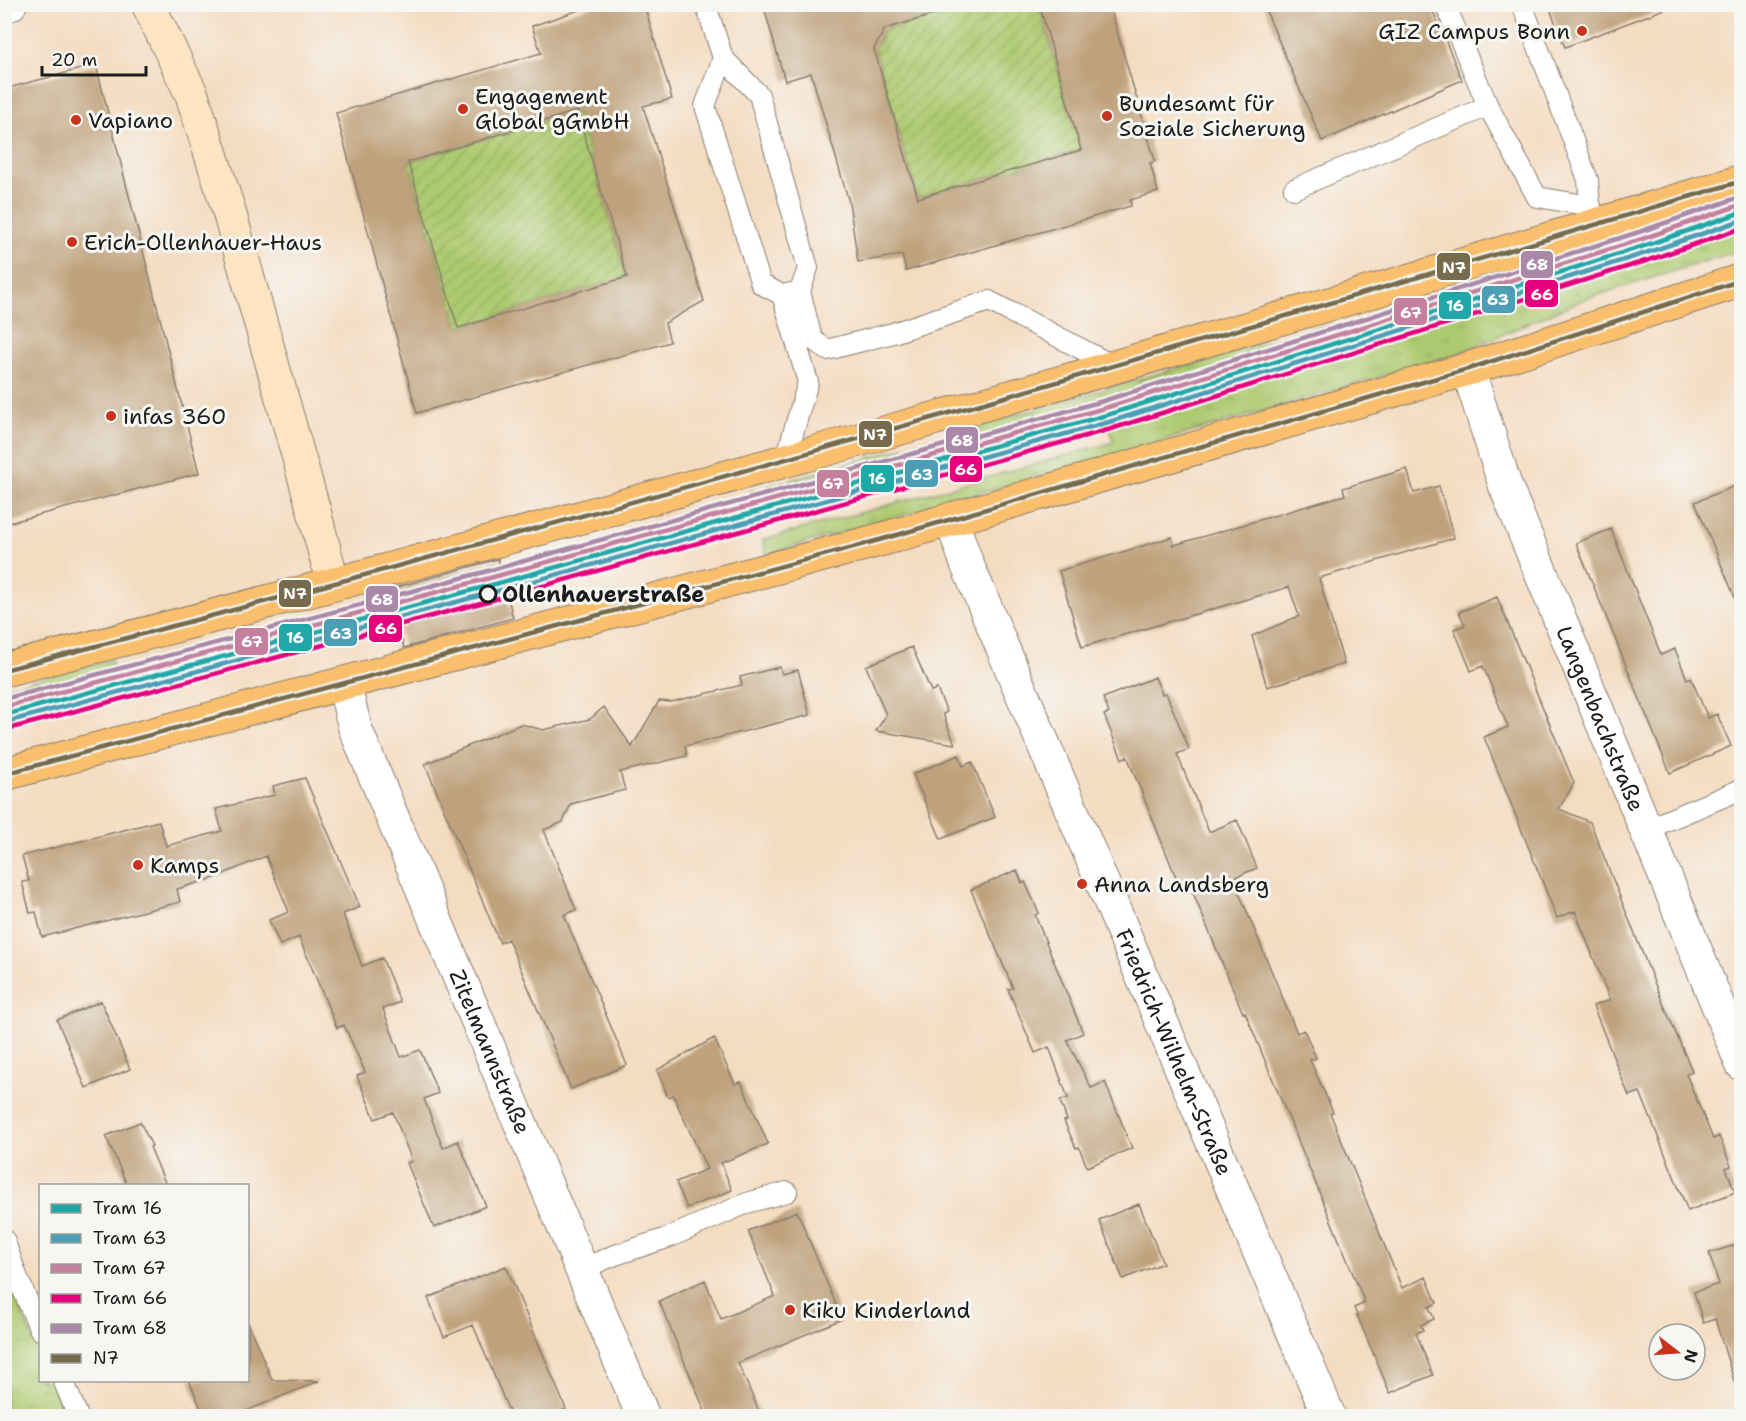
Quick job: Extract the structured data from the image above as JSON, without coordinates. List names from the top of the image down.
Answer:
{
  "streets": {
    "street": ["Langenbachstraße", "Friedrich-Wilhelm-Straße", "Zitelmannstraße"]
  },
  "places": [
    "GIZ Campus Bonn",
    "Engagement Global gGmbH",
    "Bundesamt für Soziale Sicherung",
    "Vapiano",
    "Erich-Ollenhauer-Haus",
    "infas 360",
    "Ollenhauerstraße",
    "Kamps",
    "Anna Landsberg",
    "Kiku Kinderland"
  ],
  "lines": [
    "transit line N7",
    "tram line 68",
    "tram line 67",
    "tram line 16",
    "tram line 63",
    "tram line 66"
  ],
  "legend": [
    "Tram 16",
    "Tram 63",
    "Tram 67",
    "Tram 66",
    "Tram 68",
    "N7"
  ],
  "scale_bar": "20 m",
  "north": "right"
}
